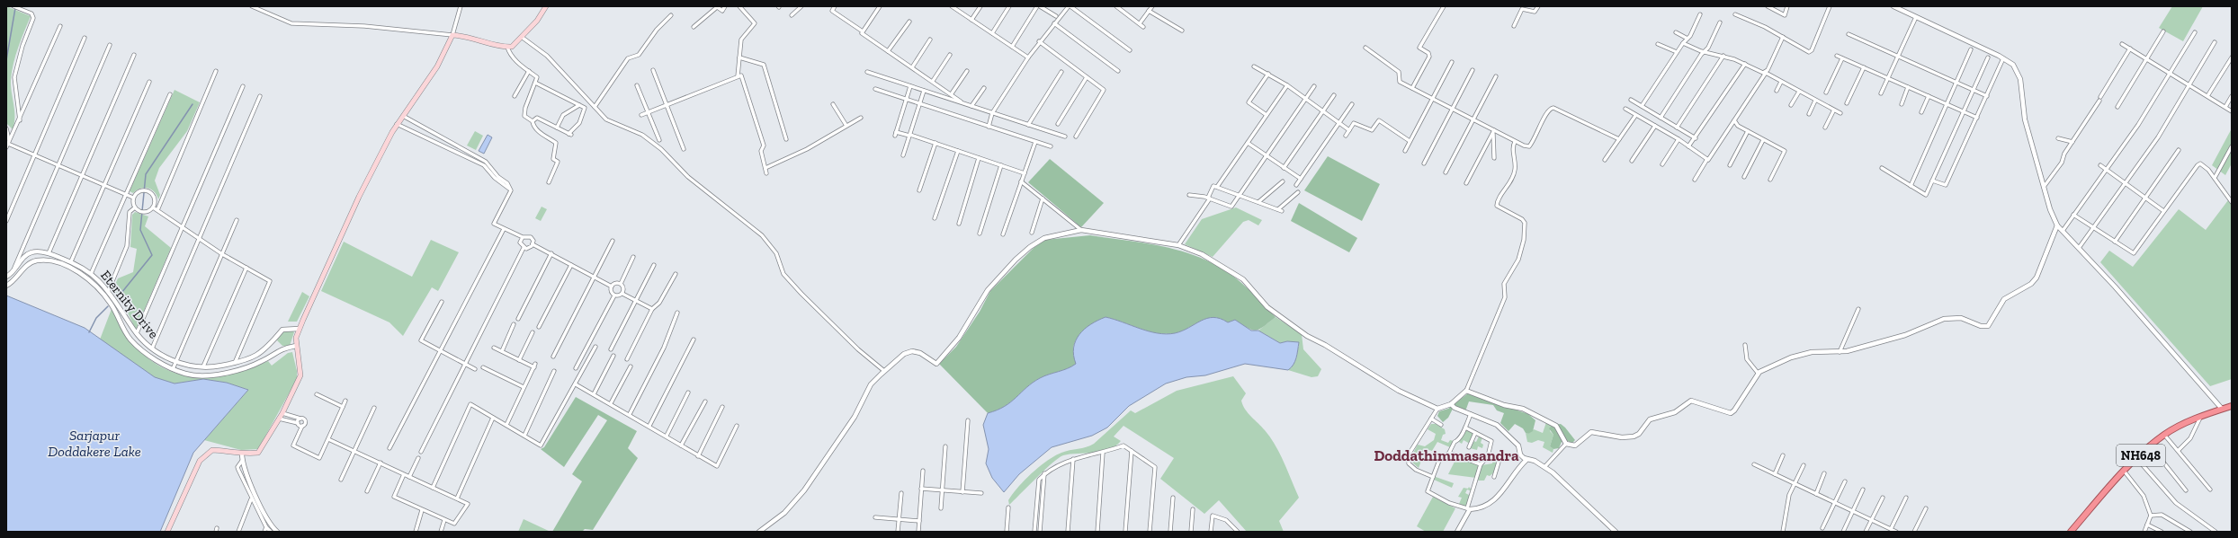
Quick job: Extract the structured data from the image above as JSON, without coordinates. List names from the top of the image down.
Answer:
{
  "streets": {
    "highway": ["NH648"],
    "street": ["Eternity Drive"]
  },
  "districts": ["Doddathimmasandra"],
  "water": ["Sarjapur Doddakere Lake"]
}
